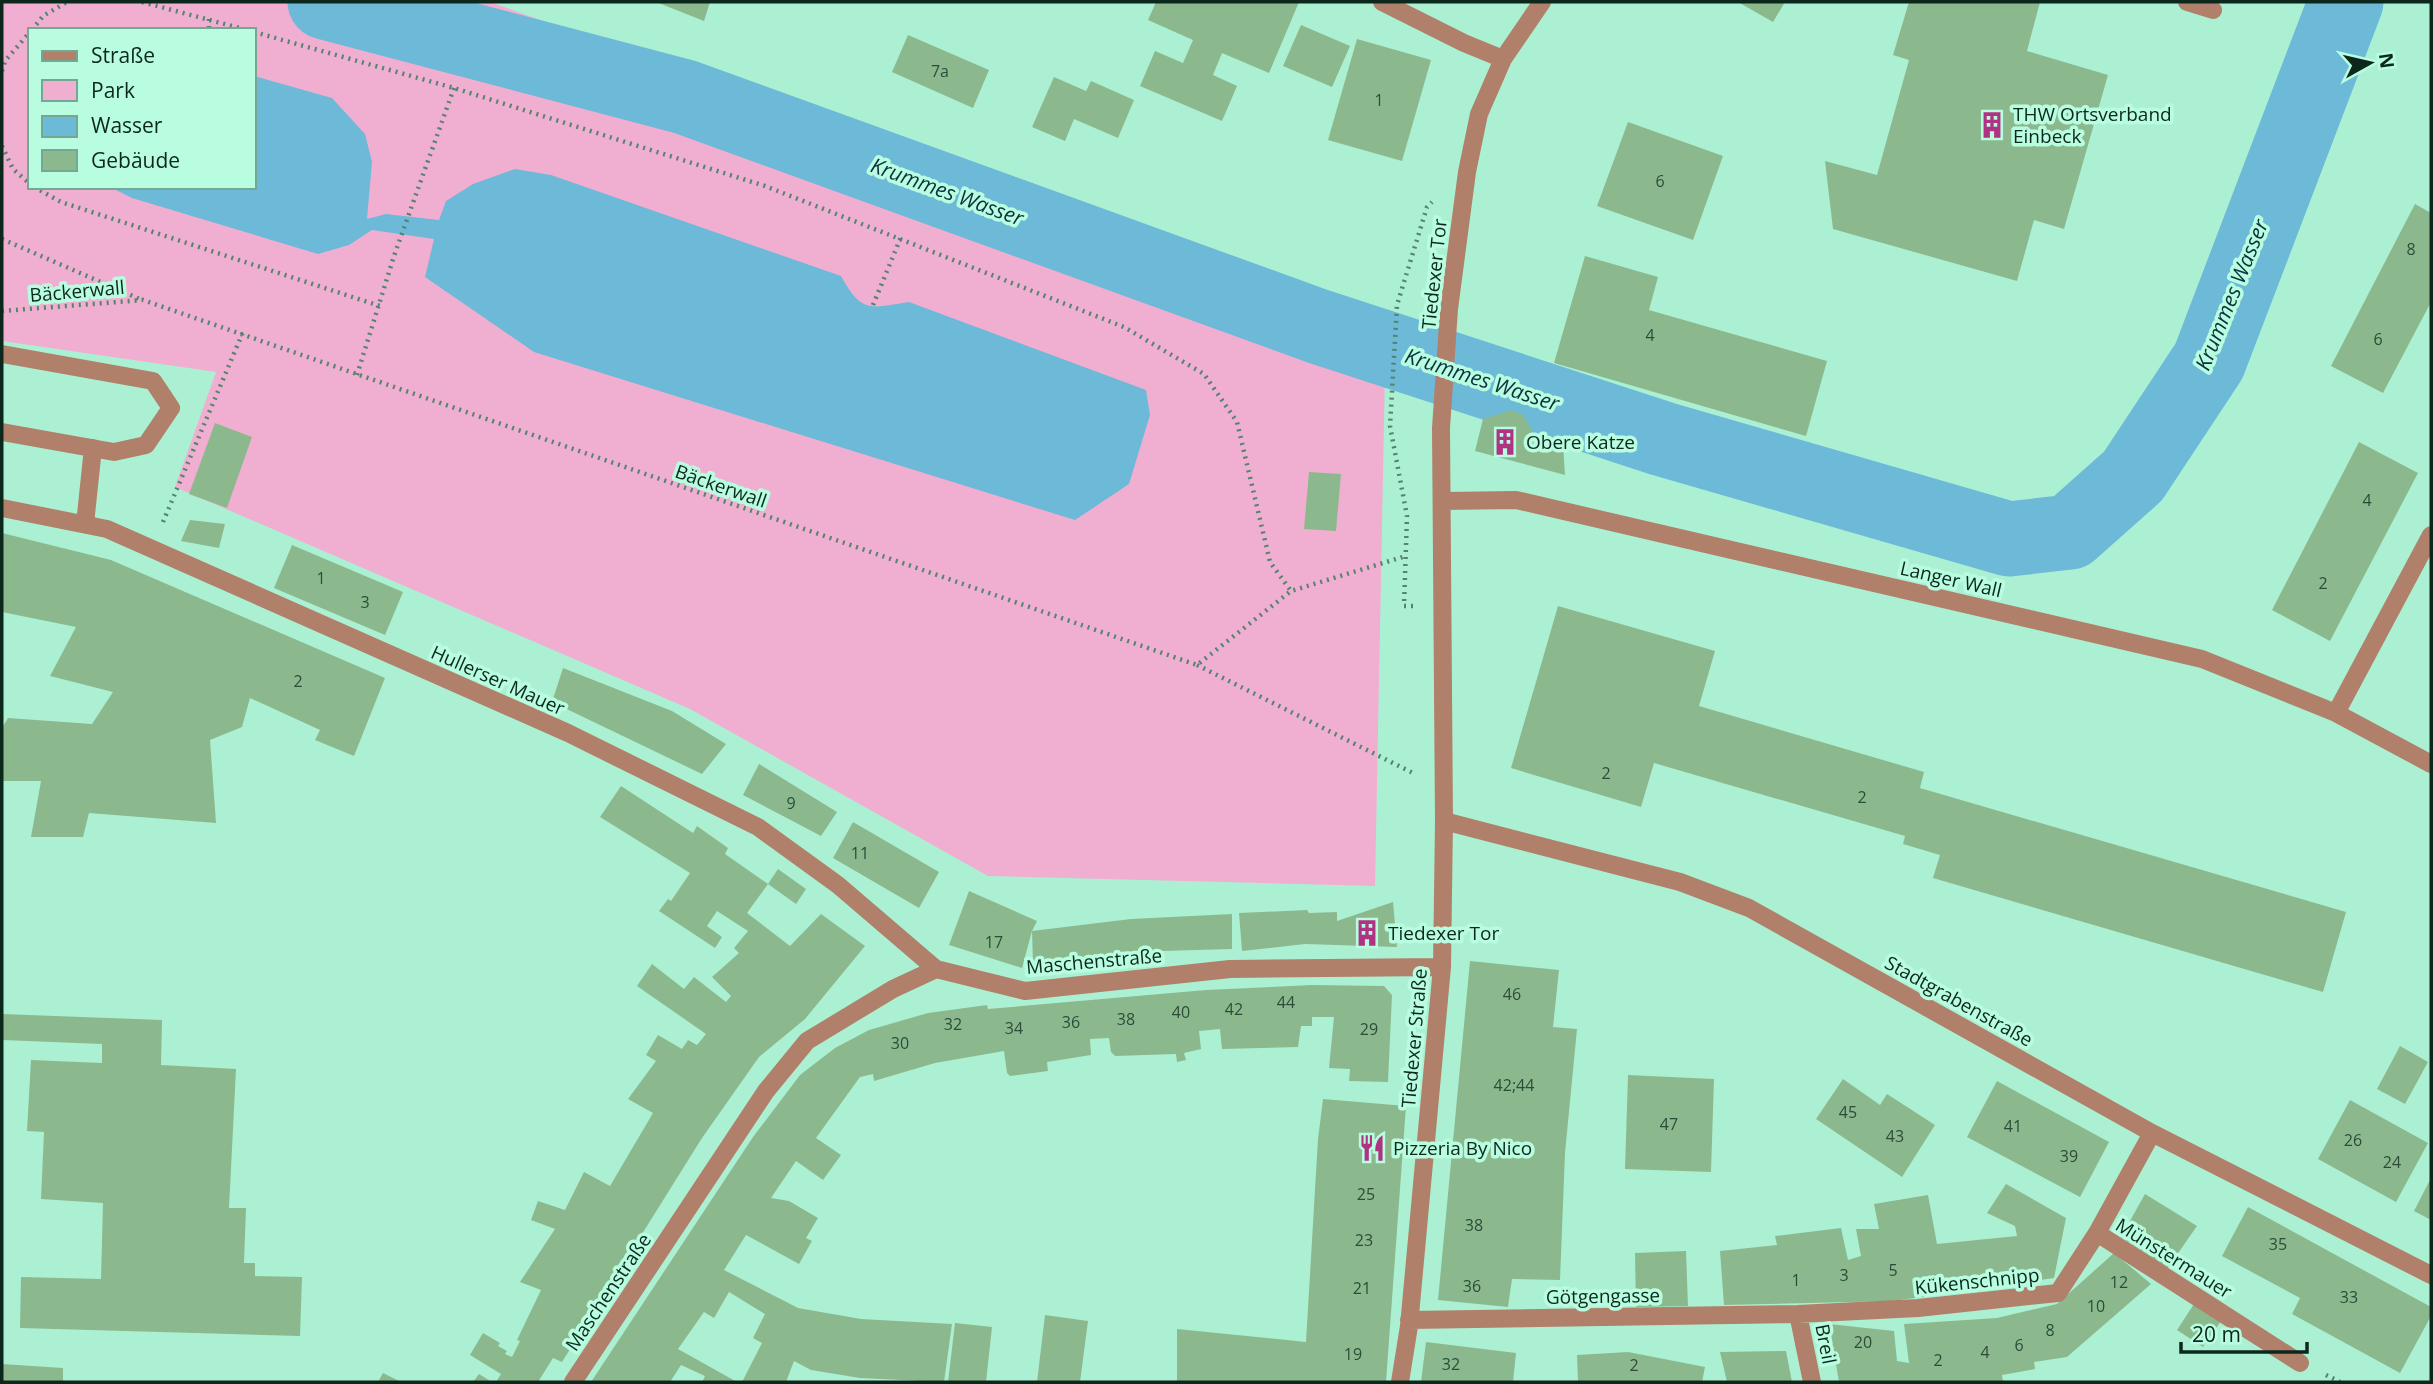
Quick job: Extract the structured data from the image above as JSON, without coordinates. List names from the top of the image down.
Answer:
{
  "streets": {
    "street": [
      "Tiedexer Tor",
      "Langer Wall",
      "Hullerser Mauer",
      "Maschenstraße",
      "Stadtgrabenstraße",
      "Tiedexer Straße",
      "Münstermauer",
      "Kükenschnipp",
      "Götgengasse",
      "Breil"
    ],
    "path": ["Bäckerwall"]
  },
  "crossings": [
    ["Tiedexer Tor", "Bäckerwall"],
    ["Tiedexer Tor", "Langer Wall"],
    ["Tiedexer Tor", "Stadtgrabenstraße"],
    ["Tiedexer Tor", "Tiedexer Straße"],
    ["Hullerser Mauer", "Maschenstraße"],
    ["Maschenstraße", "Tiedexer Straße"],
    ["Stadtgrabenstraße", "Tiedexer Straße"],
    ["Stadtgrabenstraße", "Kükenschnipp"],
    ["Tiedexer Straße", "Götgengasse"],
    ["Münstermauer", "Kükenschnipp"],
    ["Kükenschnipp", "Götgengasse"],
    ["Kükenschnipp", "Breil"],
    ["Götgengasse", "Breil"]
  ],
  "water": ["Krummes Wasser"],
  "places": {
    "building": ["THW Ortsverband Einbeck", "Obere Katze", "Tiedexer Tor"],
    "restaurant": ["Pizzeria By Nico"]
  },
  "house_numbers": [
    "7a",
    "1",
    "6",
    "8",
    "4",
    "6",
    "4",
    "1",
    "2",
    "3",
    "2",
    "2",
    "2",
    "9",
    "11",
    "17",
    "46",
    "44",
    "42",
    "40",
    "38",
    "36",
    "32",
    "34",
    "29",
    "30",
    "42;44",
    "45",
    "47",
    "41",
    "43",
    "26",
    "39",
    "24",
    "25",
    "38",
    "23",
    "35",
    "5",
    "3",
    "1",
    "12",
    "36",
    "21",
    "33",
    "10",
    "8",
    "20",
    "6",
    "4",
    "19",
    "2",
    "32",
    "2"
  ],
  "legend": [
    "Straße",
    "Park",
    "Wasser",
    "Gebäude"
  ],
  "scale_bar": "20 m",
  "north": "right"
}
